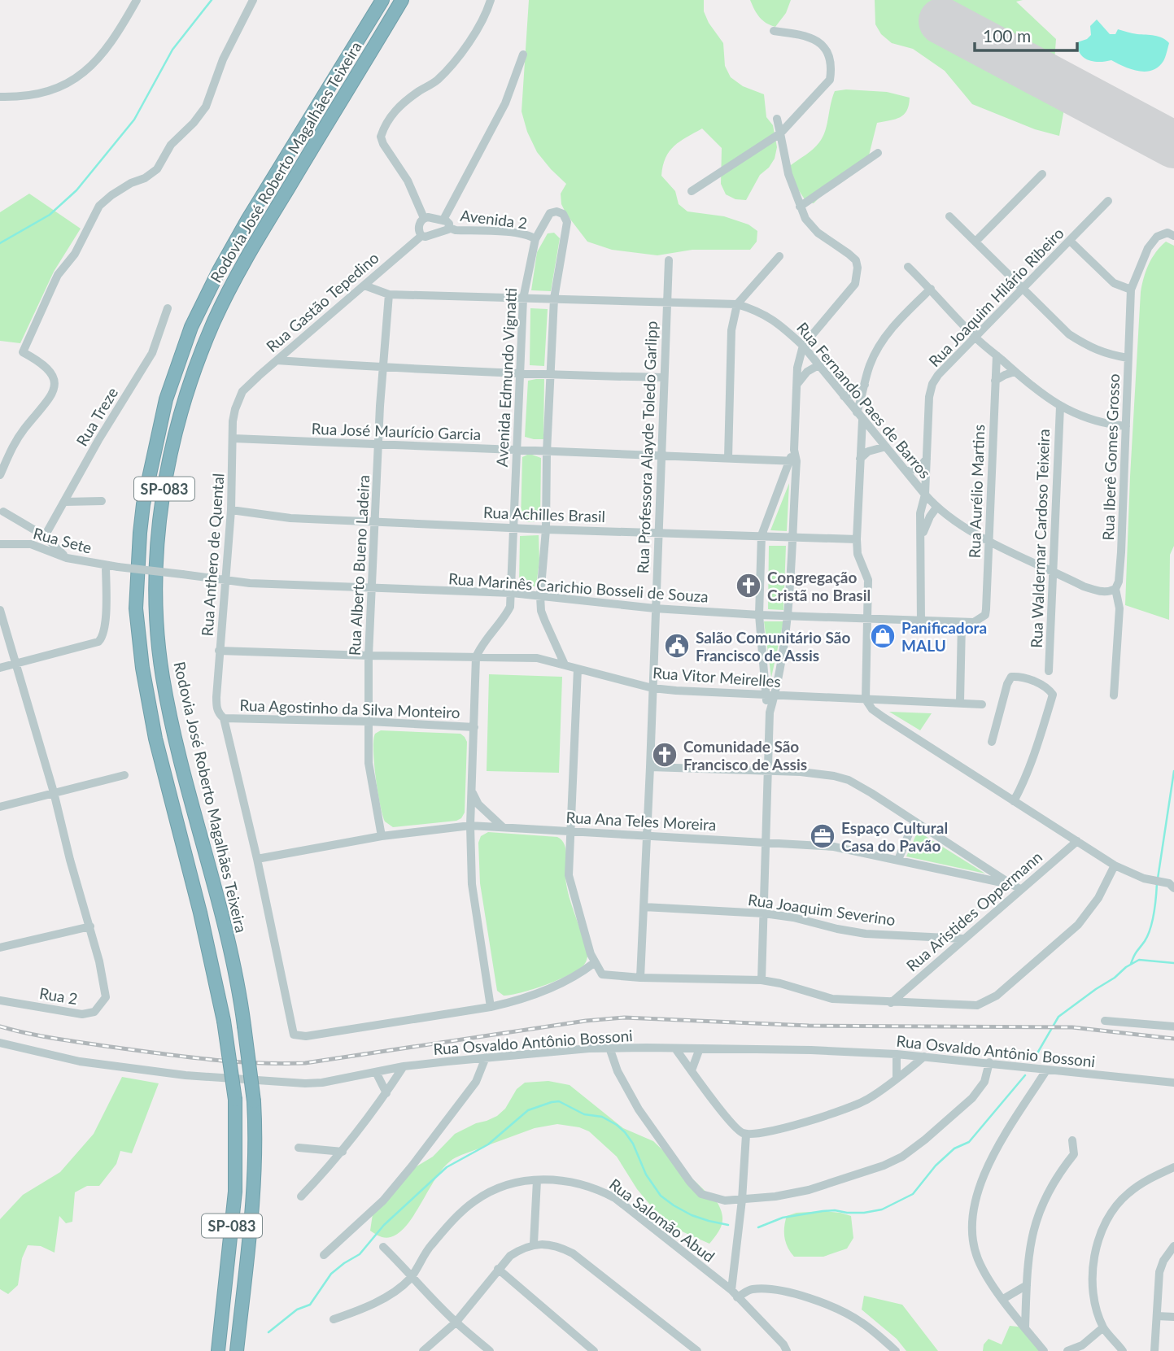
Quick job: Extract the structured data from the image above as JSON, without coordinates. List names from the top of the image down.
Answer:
{
  "streets": {
    "highway": ["Rodovia José Roberto Magalhães Teixeira", "SP-083"],
    "street": [
      "Avenida 2",
      "Rua Joaquim Hilário Ribeiro",
      "Rua Gastão Tepedino",
      "Avenida Edmundo Vignatti",
      "Rua Fernando Paes de Barros",
      "Rua Treze",
      "Rua José Maurício Garcia",
      "Rua Professora Alayde Toledo Garlipp",
      "Rua Iberê Gomes Grosso",
      "Rua Aurélio Martins",
      "Rua Achilles Brasil",
      "Rua Waldermar Cardoso Teixeira",
      "Rua Sete",
      "Rua Anthero de Quental",
      "Rua Alberto Bueno Ladeira",
      "Rua Marinês Carichio Bosseli de Souza",
      "Rua Vitor Meirelles",
      "Rua Agostinho da Silva Monteiro",
      "Rua Ana Teles Moreira",
      "Rua Joaquim Severino",
      "Rua Aristides Oppermann",
      "Rua 2",
      "Rua Osvaldo Antônio Bossoni",
      "Rua Salomão Abud"
    ]
  },
  "crossings": [
    ["Avenida 2", "Avenida Edmundo Vignatti"],
    ["Rua Joaquim Hilário Ribeiro", "Rua Fernando Paes de Barros"],
    ["Rua Joaquim Hilário Ribeiro", "Rua Marinês Carichio Bosseli de Souza"],
    ["Rua Gastão Tepedino", "Rua Fernando Paes de Barros"],
    ["Rua Gastão Tepedino", "Rua Anthero de Quental"],
    ["Avenida Edmundo Vignatti", "Rua Fernando Paes de Barros"],
    ["Avenida Edmundo Vignatti", "Rua José Maurício Garcia"],
    ["Avenida Edmundo Vignatti", "Rua Achilles Brasil"],
    ["Avenida Edmundo Vignatti", "Rua Marinês Carichio Bosseli de Souza"],
    ["Avenida Edmundo Vignatti", "Rua Vitor Meirelles"],
    ["Rua Fernando Paes de Barros", "Rua Professora Alayde Toledo Garlipp"],
    ["Rua Fernando Paes de Barros", "Rua Iberê Gomes Grosso"],
    ["Rua Fernando Paes de Barros", "Rua Aurélio Martins"],
    ["Rua Fernando Paes de Barros", "Rua Waldermar Cardoso Teixeira"],
    ["Rua Fernando Paes de Barros", "Rua Alberto Bueno Ladeira"],
    ["Rua José Maurício Garcia", "Rua Professora Alayde Toledo Garlipp"],
    ["Rua José Maurício Garcia", "Rua Anthero de Quental"],
    ["Rua José Maurício Garcia", "Rua Alberto Bueno Ladeira"],
    ["Rua Professora Alayde Toledo Garlipp", "Rua Achilles Brasil"],
    ["Rua Professora Alayde Toledo Garlipp", "Rua Marinês Carichio Bosseli de Souza"],
    ["Rua Professora Alayde Toledo Garlipp", "Rua Vitor Meirelles"],
    ["Rua Professora Alayde Toledo Garlipp", "Rua Ana Teles Moreira"],
    ["Rua Professora Alayde Toledo Garlipp", "Rua Joaquim Severino"],
    ["Rua Aurélio Martins", "Rua Marinês Carichio Bosseli de Souza"],
    ["Rua Achilles Brasil", "Rua Anthero de Quental"],
    ["Rua Achilles Brasil", "Rua Alberto Bueno Ladeira"],
    ["Rua Sete", "Rua Marinês Carichio Bosseli de Souza"],
    ["Rua Anthero de Quental", "Rua Marinês Carichio Bosseli de Souza"],
    ["Rua Anthero de Quental", "Rua Vitor Meirelles"],
    ["Rua Anthero de Quental", "Rua Agostinho da Silva Monteiro"],
    ["Rua Anthero de Quental", "Rua Ana Teles Moreira"],
    ["Rua Alberto Bueno Ladeira", "Rua Marinês Carichio Bosseli de Souza"],
    ["Rua Alberto Bueno Ladeira", "Rua Vitor Meirelles"],
    ["Rua Alberto Bueno Ladeira", "Rua Agostinho da Silva Monteiro"],
    ["Rua Alberto Bueno Ladeira", "Rua Ana Teles Moreira"],
    ["Rua Ana Teles Moreira", "Rua Aristides Oppermann"],
    ["Rua Joaquim Severino", "Rua Aristides Oppermann"]
  ],
  "places": {
    "church": ["Congregação Cristã no Brasil", "Comunidade São Francisco de Assis"],
    "shop": ["Panificadora MALU"],
    "public building": ["Salão Comunitário São Francisco de Assis"],
    "office": ["Espaço Cultural Casa do Pavão"]
  },
  "scale_bar": "100 m"
}
